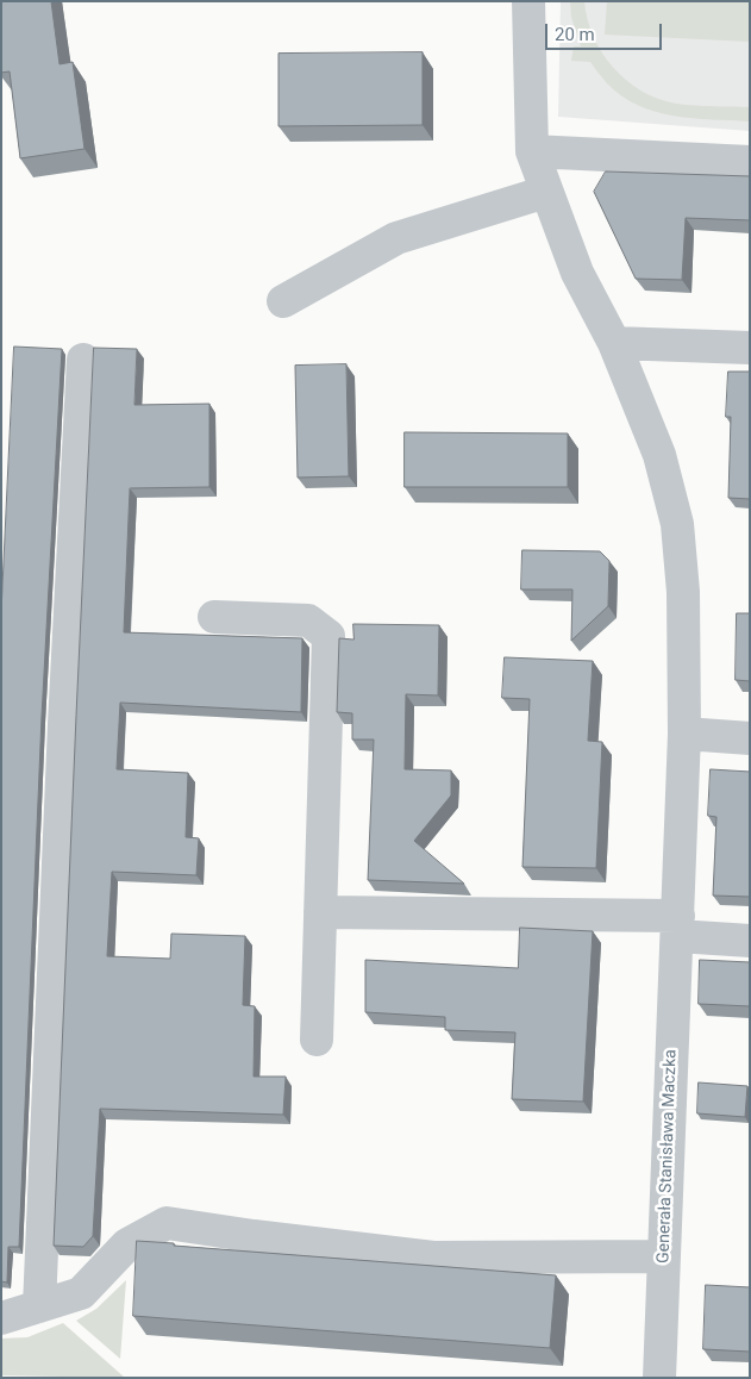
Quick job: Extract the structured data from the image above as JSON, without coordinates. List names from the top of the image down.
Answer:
{
  "streets": {
    "street": ["Generała Stanisława Maczka"]
  },
  "scale_bar": "20 m"
}
